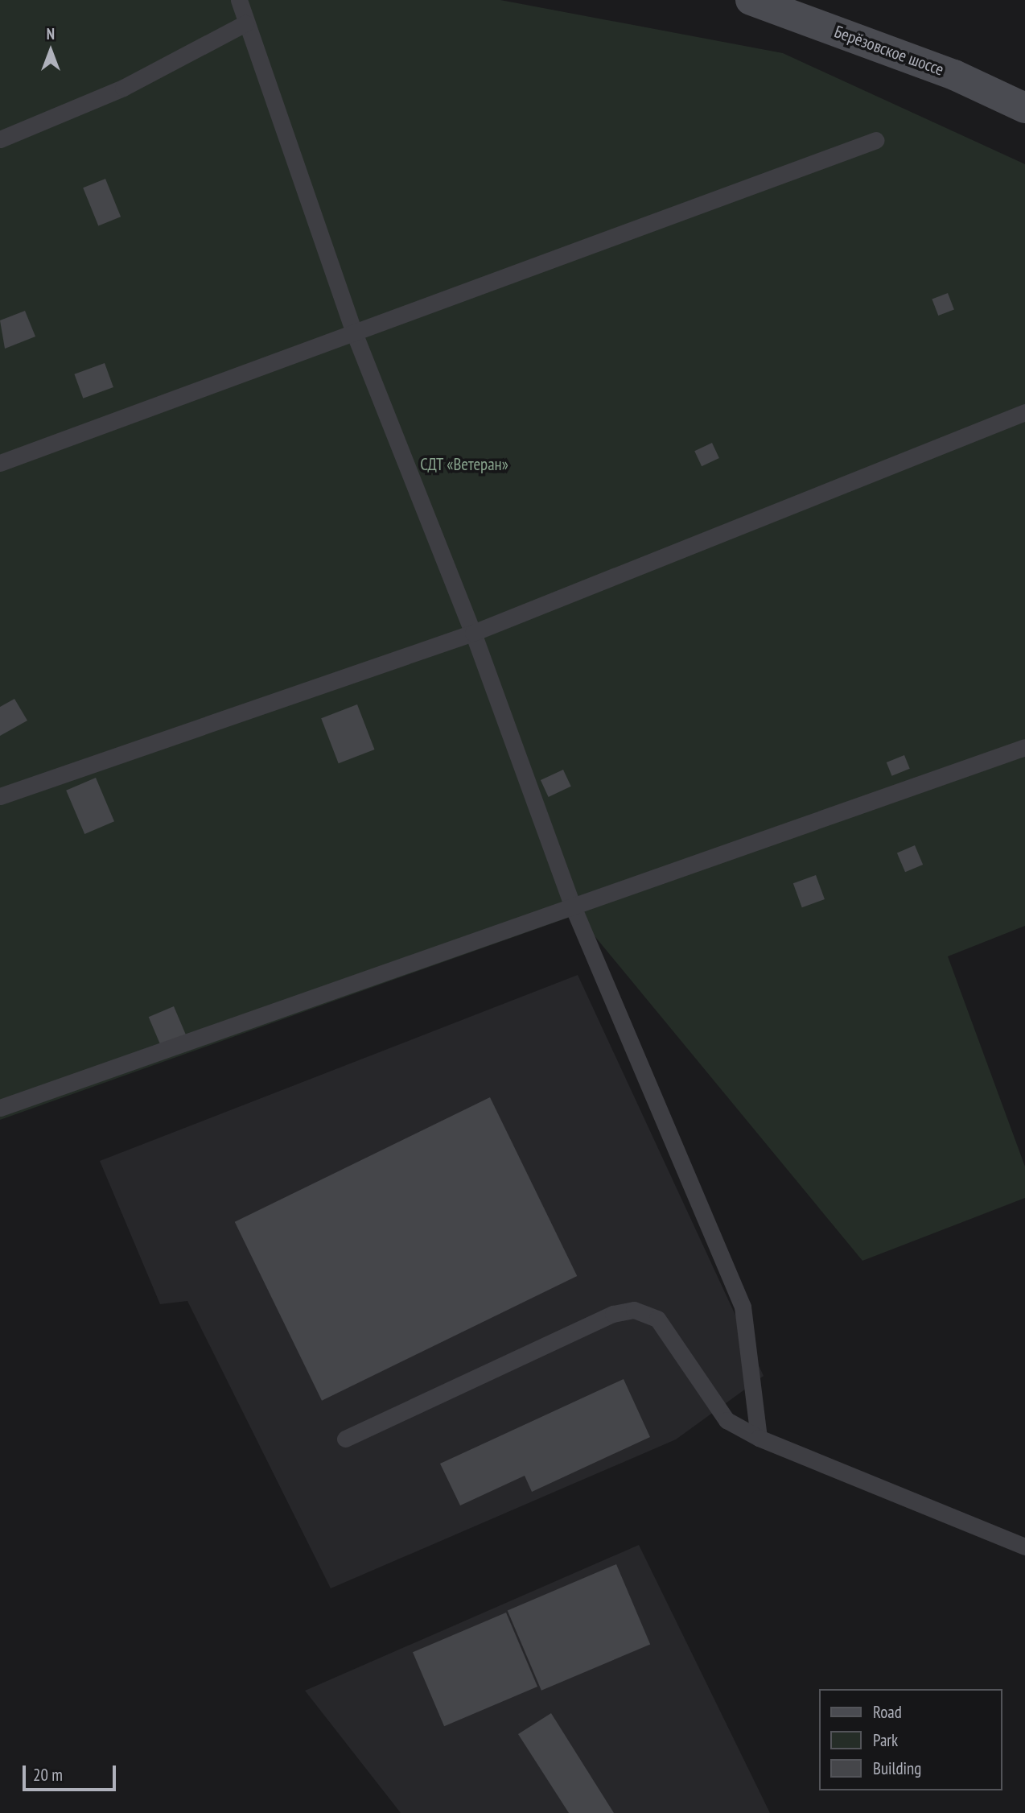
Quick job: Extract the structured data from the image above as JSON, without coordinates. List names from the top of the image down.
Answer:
{
  "streets": {
    "street": ["Берёзовское шоссе"]
  },
  "parks": ["СДТ «Ветеран»"],
  "legend": ["Road", "Park", "Building"],
  "scale_bar": "20 m",
  "north": "top"
}
